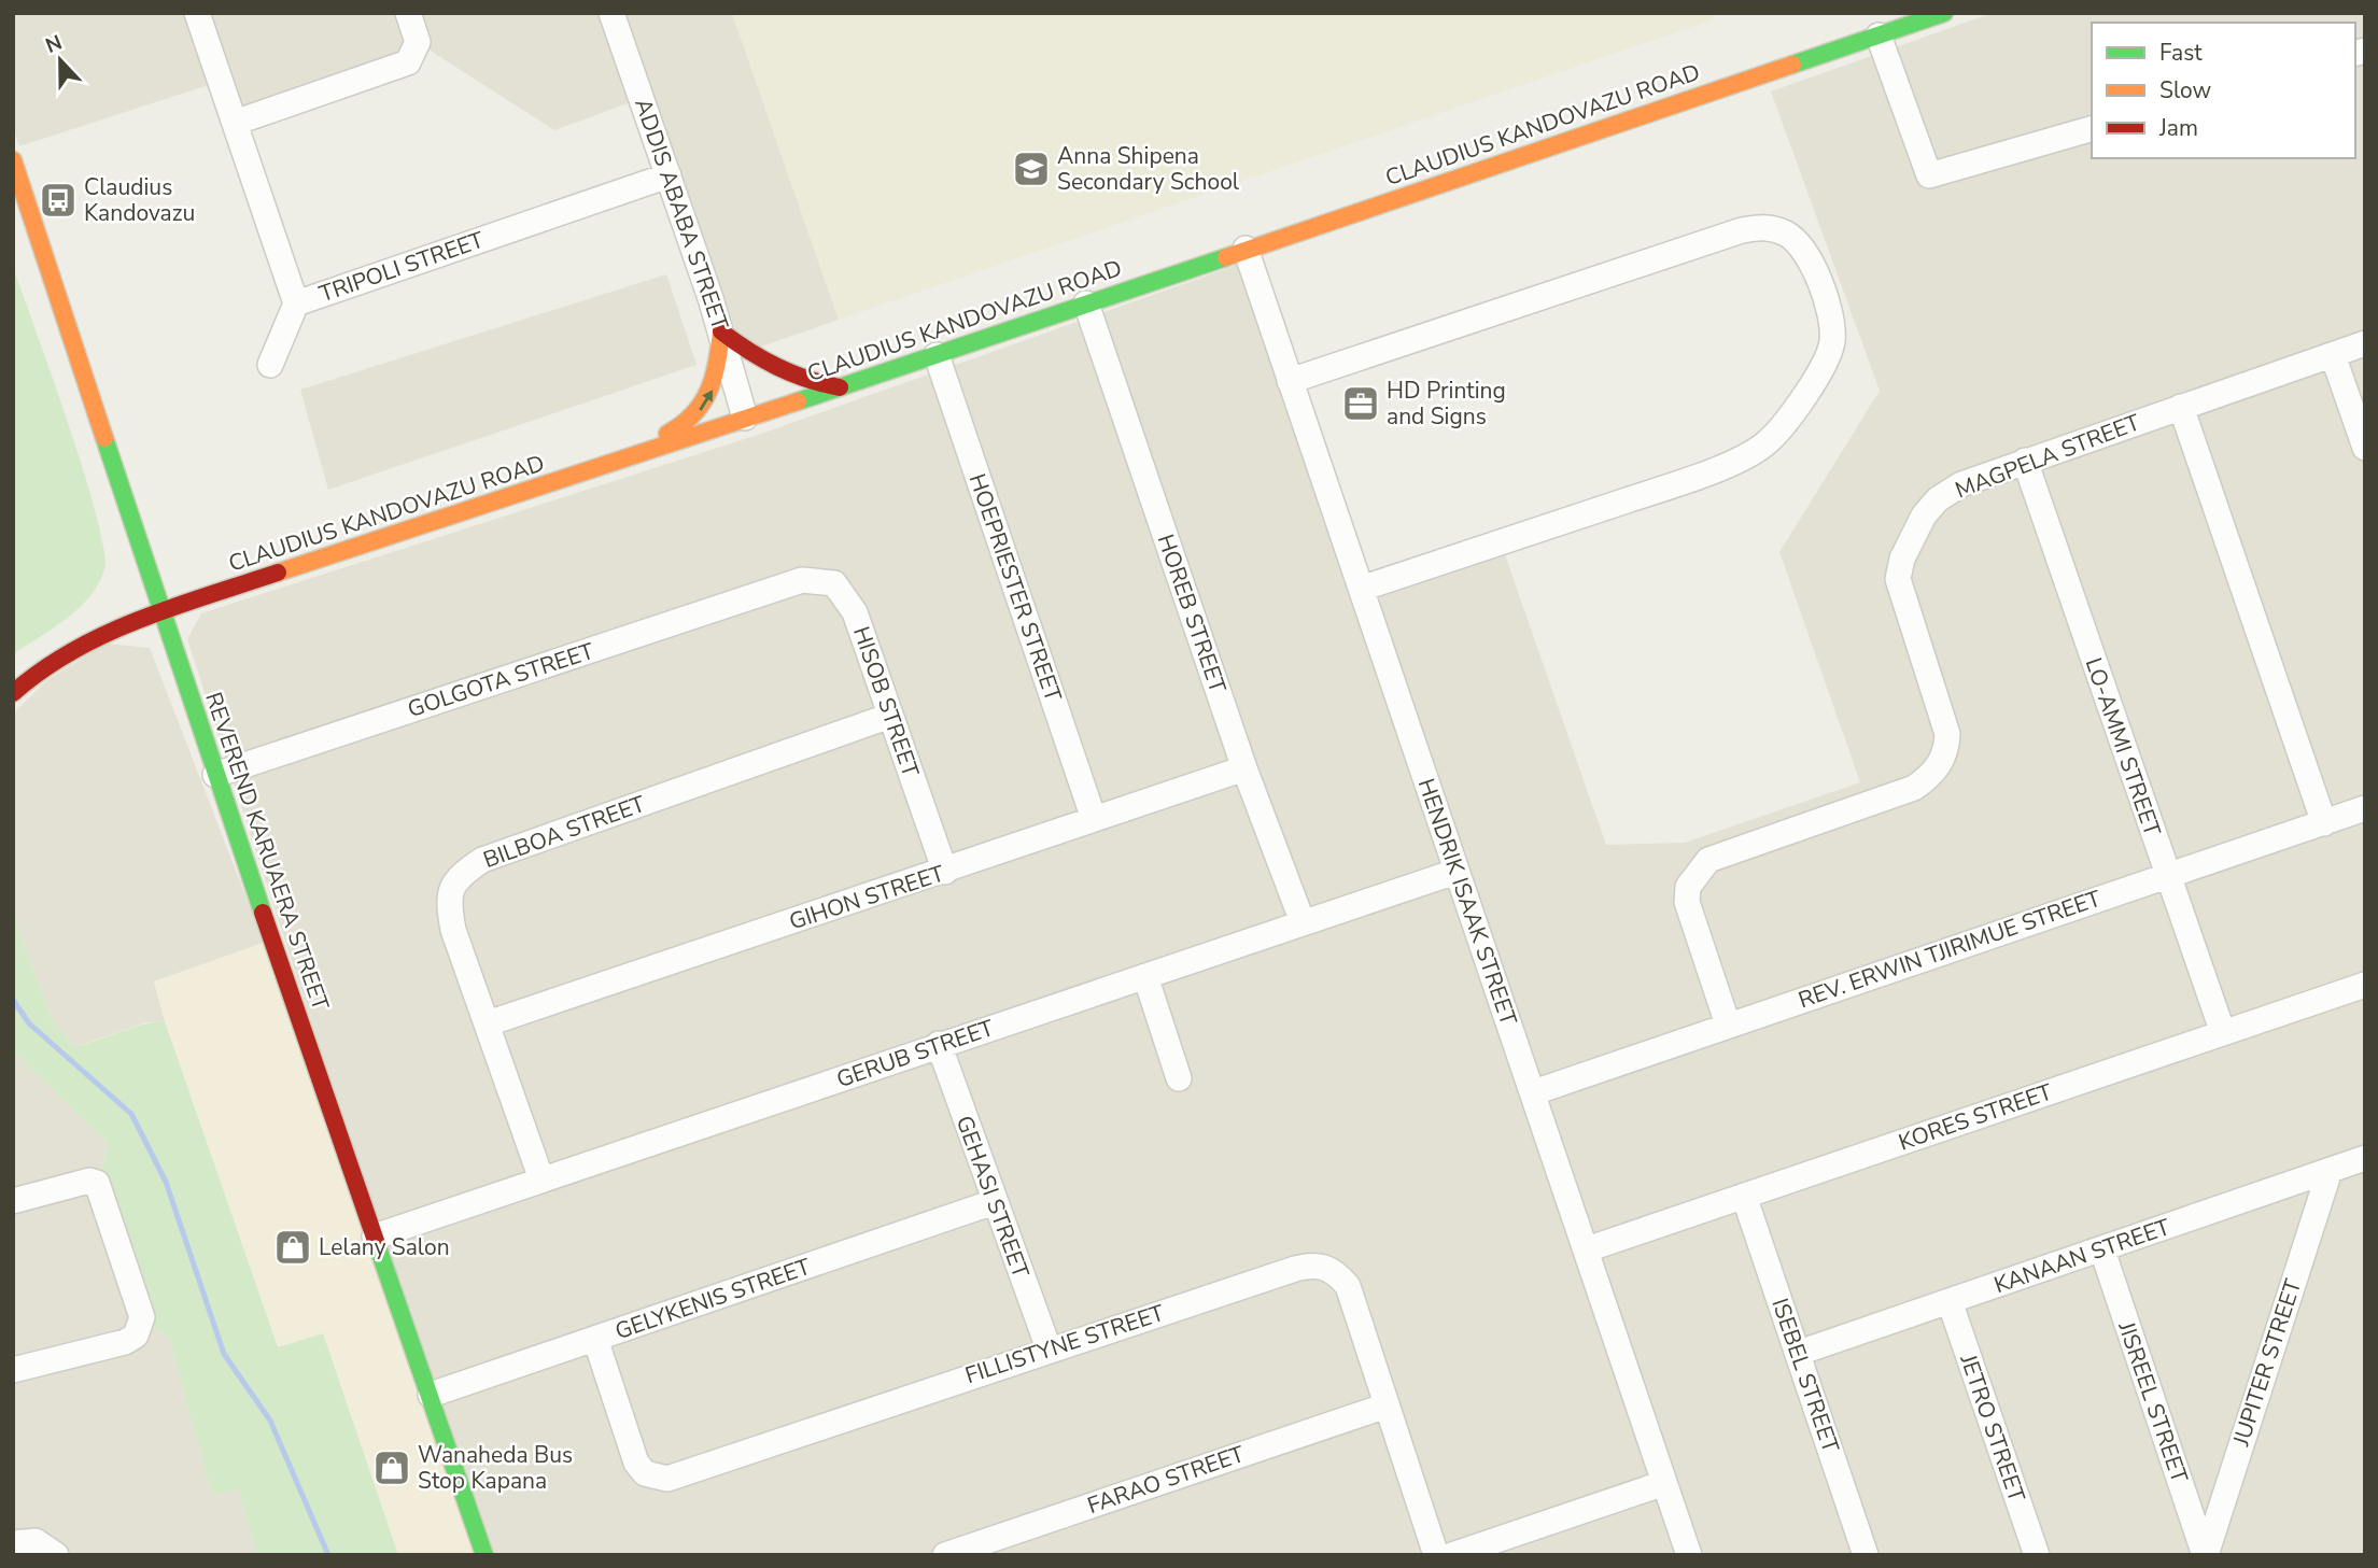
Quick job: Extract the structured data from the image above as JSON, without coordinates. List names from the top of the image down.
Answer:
{
  "streets": {
    "street": [
      "CLAUDIUS KANDOVAZU ROAD",
      "ADDIS ABABA STREET",
      "TRIPOLI STREET",
      "MAGPELA STREET",
      "HOEPRIESTER STREET",
      "HOREB STREET",
      "GOLGOTA STREET",
      "HISOB STREET",
      "LO-AMMI STREET",
      "BILBOA STREET",
      "REVEREND KARUAERA STREET",
      "GIHON STREET",
      "HENDRIK ISAAK STREET",
      "REV. ERWIN TJIRIMUE STREET",
      "GERUB STREET",
      "KORES STREET",
      "GEHASI STREET",
      "KANAAN STREET",
      "GELYKENIS STREET",
      "FILLISTYNE STREET",
      "JUPITER STREET",
      "ISEBEL STREET",
      "JISREEL STREET",
      "JETRO STREET",
      "FARAO STREET"
    ]
  },
  "crossings": [
    ["CLAUDIUS KANDOVAZU ROAD", "ADDIS ABABA STREET"],
    ["CLAUDIUS KANDOVAZU ROAD", "HOEPRIESTER STREET"],
    ["CLAUDIUS KANDOVAZU ROAD", "HOREB STREET"],
    ["CLAUDIUS KANDOVAZU ROAD", "REVEREND KARUAERA STREET"],
    ["CLAUDIUS KANDOVAZU ROAD", "HENDRIK ISAAK STREET"],
    ["ADDIS ABABA STREET", "TRIPOLI STREET"],
    ["MAGPELA STREET", "LO-AMMI STREET"],
    ["MAGPELA STREET", "REV. ERWIN TJIRIMUE STREET"],
    ["HOEPRIESTER STREET", "GIHON STREET"],
    ["HOREB STREET", "GIHON STREET"],
    ["HOREB STREET", "GERUB STREET"],
    ["GOLGOTA STREET", "HISOB STREET"],
    ["GOLGOTA STREET", "REVEREND KARUAERA STREET"],
    ["HISOB STREET", "BILBOA STREET"],
    ["HISOB STREET", "GIHON STREET"],
    ["LO-AMMI STREET", "REV. ERWIN TJIRIMUE STREET"],
    ["LO-AMMI STREET", "KORES STREET"],
    ["BILBOA STREET", "GIHON STREET"],
    ["BILBOA STREET", "GERUB STREET"],
    ["REVEREND KARUAERA STREET", "GERUB STREET"],
    ["REVEREND KARUAERA STREET", "GELYKENIS STREET"],
    ["HENDRIK ISAAK STREET", "REV. ERWIN TJIRIMUE STREET"],
    ["HENDRIK ISAAK STREET", "GERUB STREET"],
    ["HENDRIK ISAAK STREET", "KORES STREET"],
    ["GERUB STREET", "GEHASI STREET"],
    ["KORES STREET", "ISEBEL STREET"],
    ["GEHASI STREET", "GELYKENIS STREET"],
    ["GEHASI STREET", "FILLISTYNE STREET"],
    ["KANAAN STREET", "JUPITER STREET"],
    ["KANAAN STREET", "ISEBEL STREET"],
    ["KANAAN STREET", "JISREEL STREET"],
    ["KANAAN STREET", "JETRO STREET"],
    ["GELYKENIS STREET", "FILLISTYNE STREET"],
    ["FILLISTYNE STREET", "FARAO STREET"],
    ["JUPITER STREET", "JISREEL STREET"]
  ],
  "places": {
    "school or university": ["Anna Shipena Secondary School"],
    "bus stop": ["Claudius Kandovazu"],
    "office": ["HD Printing and Signs"],
    "shop": ["Lelany Salon", "Wanaheda Bus Stop Kapana"]
  },
  "legend": ["Fast", "Slow", "Jam"],
  "north": "top"
}
